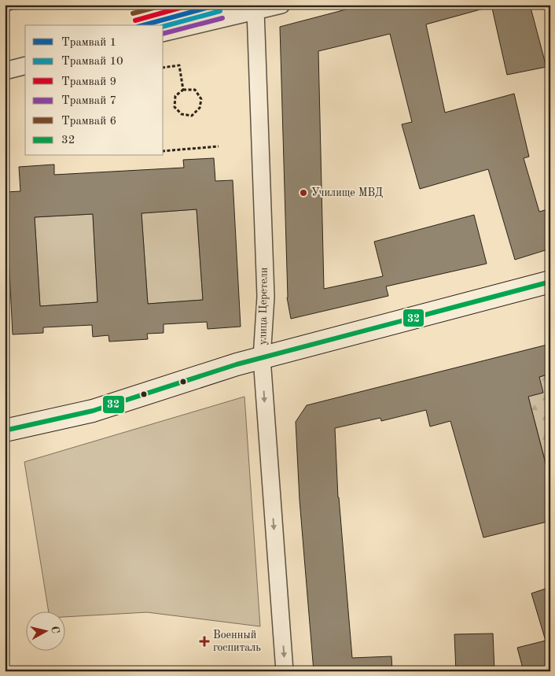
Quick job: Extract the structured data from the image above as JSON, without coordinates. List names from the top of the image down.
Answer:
{
  "streets": {
    "street": ["улица Церетели"]
  },
  "one_way": ["улица Церетели"],
  "places": {
    "other": ["Училище МВД"],
    "health": ["Военный госпиталь"]
  },
  "lines": [
    "tram line 1",
    "tram line 9",
    "tram line 6",
    "tram line 10",
    "tram line 7",
    "transit line 32"
  ],
  "legend": [
    "Трамвай 1",
    "Трамвай 10",
    "Трамвай 9",
    "Трамвай 7",
    "Трамвай 6",
    "32"
  ],
  "north": "right"
}
